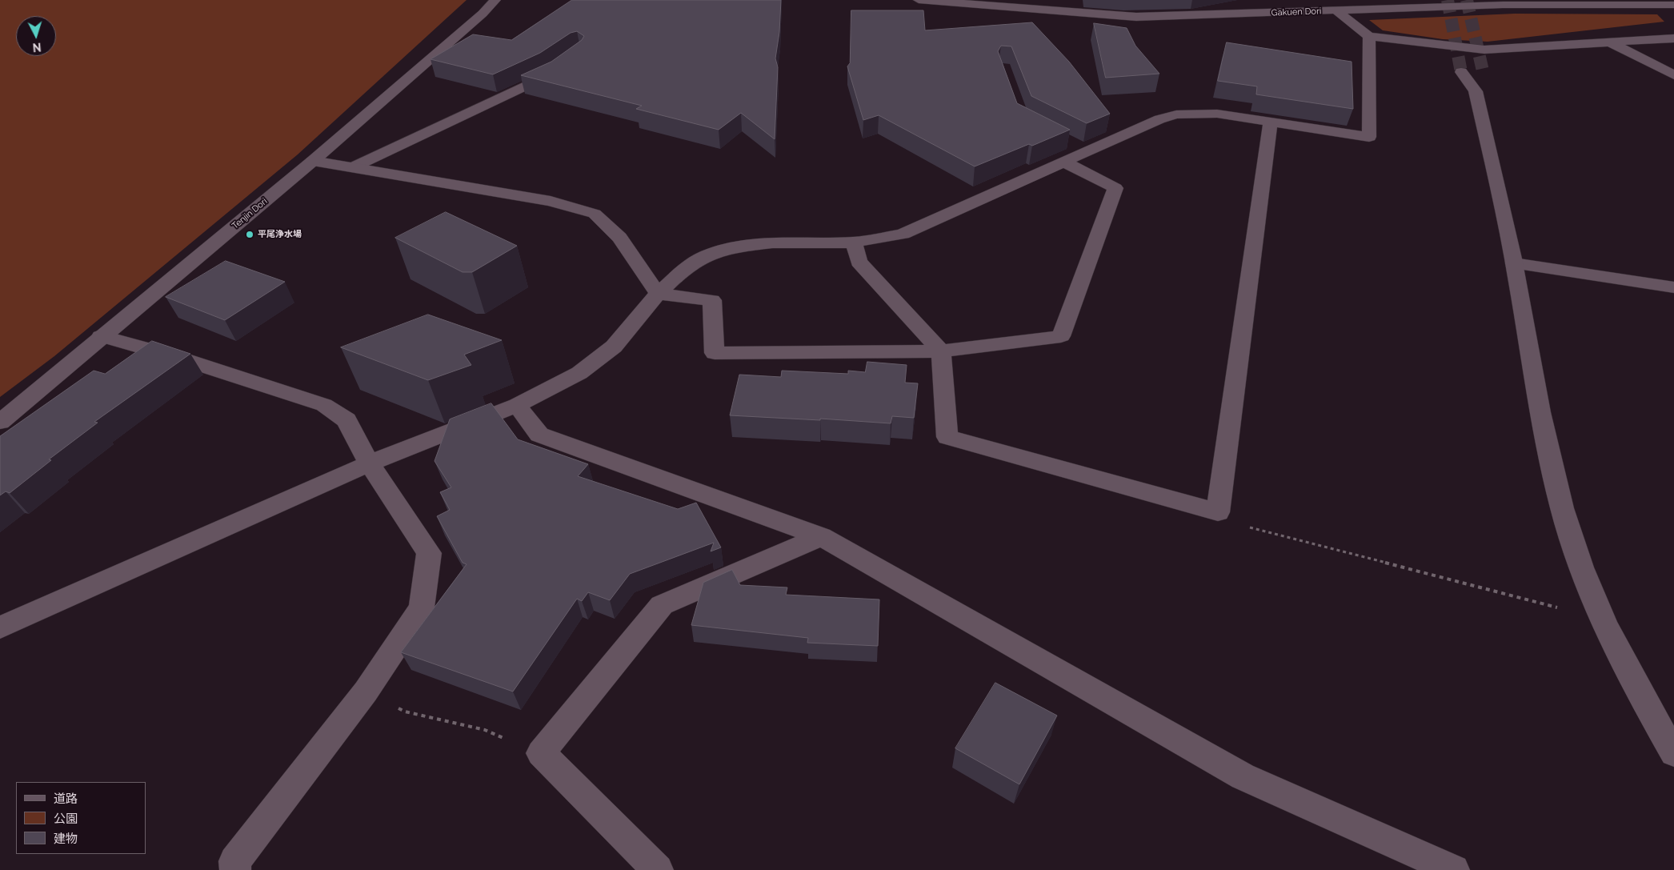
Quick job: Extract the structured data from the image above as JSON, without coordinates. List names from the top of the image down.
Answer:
{
  "streets": {
    "street": ["Gakuen Dori", "Tenjin Dori"]
  },
  "places": ["平尾浄水場"],
  "legend": ["道路", "公園", "建物"],
  "north": "bottom"
}
